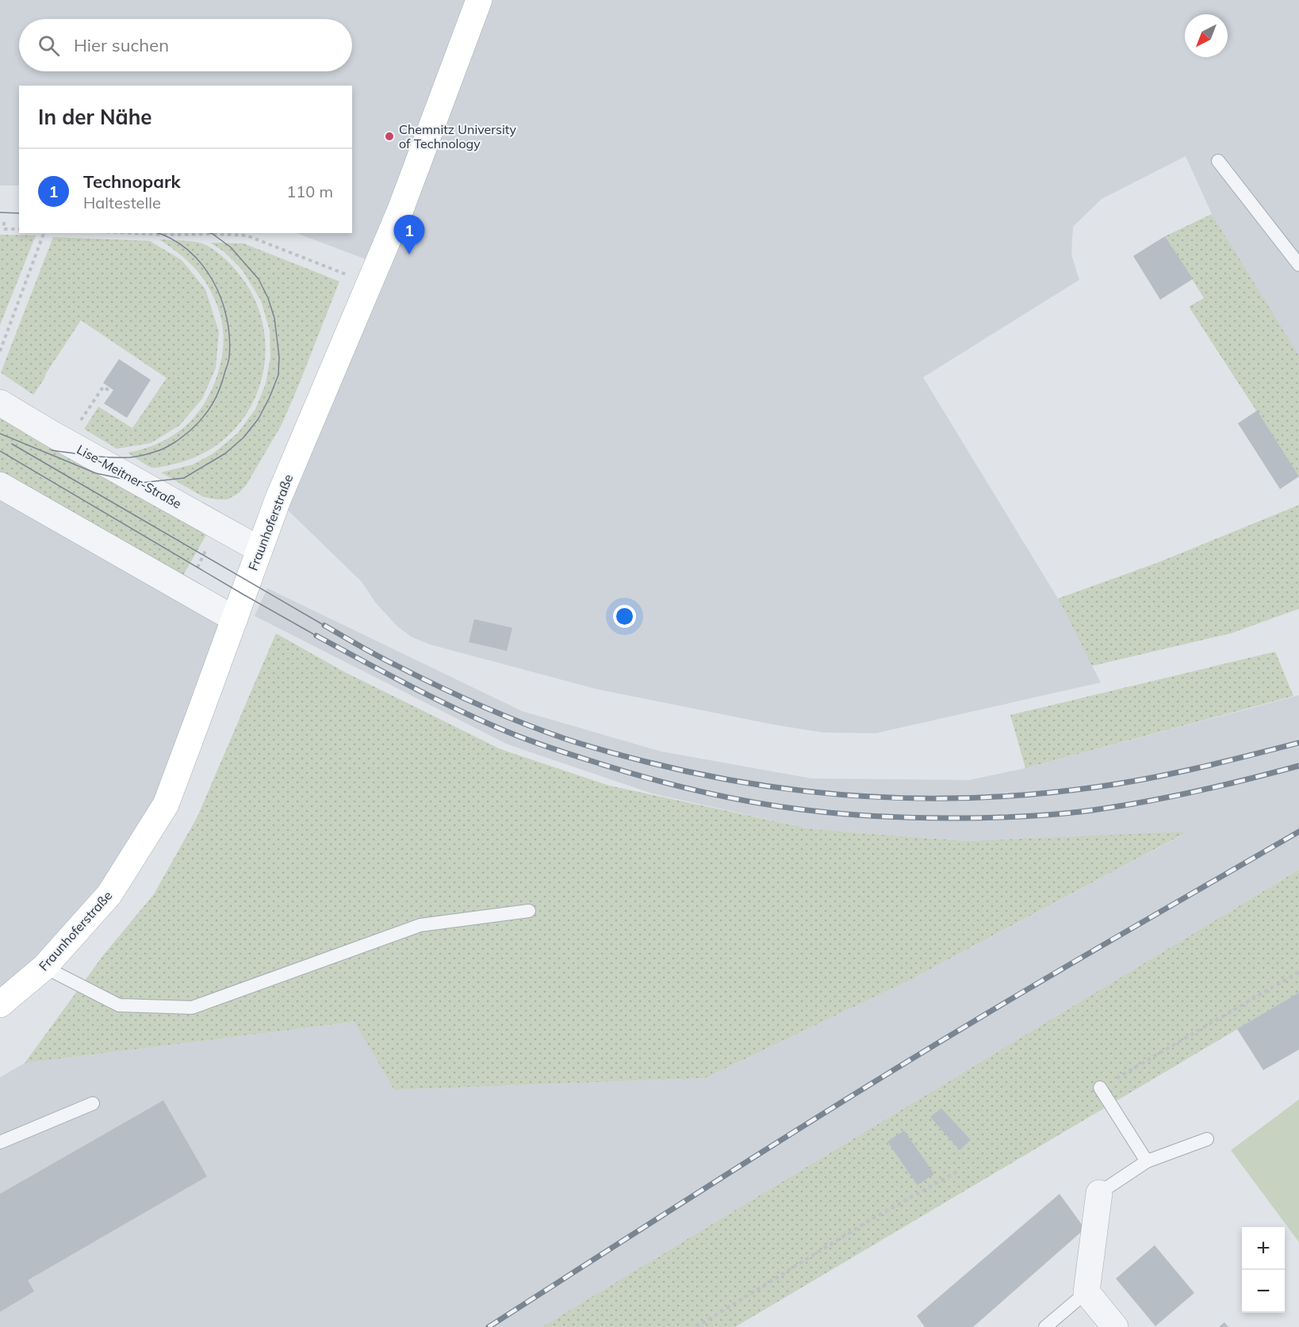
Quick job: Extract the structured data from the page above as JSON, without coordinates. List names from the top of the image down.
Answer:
{
  "streets": {
    "main road": ["Fraunhoferstraße"],
    "street": ["Lise-Meitner-Straße"]
  },
  "crossings": [
    ["Lise-Meitner-Straße", "Fraunhoferstraße"]
  ],
  "places": ["Chemnitz University of Technology"],
  "north": "bottom left",
  "page": {
    "search": "Hier suchen",
    "heading": "In der Nähe",
    "list": [
      {
        "mark": "1",
        "name": "Technopark",
        "note": "Haltestelle",
        "value": "110 m"
      }
    ],
    "pins": "1",
    "map_buttons": ["+", "−"]
  }
}
